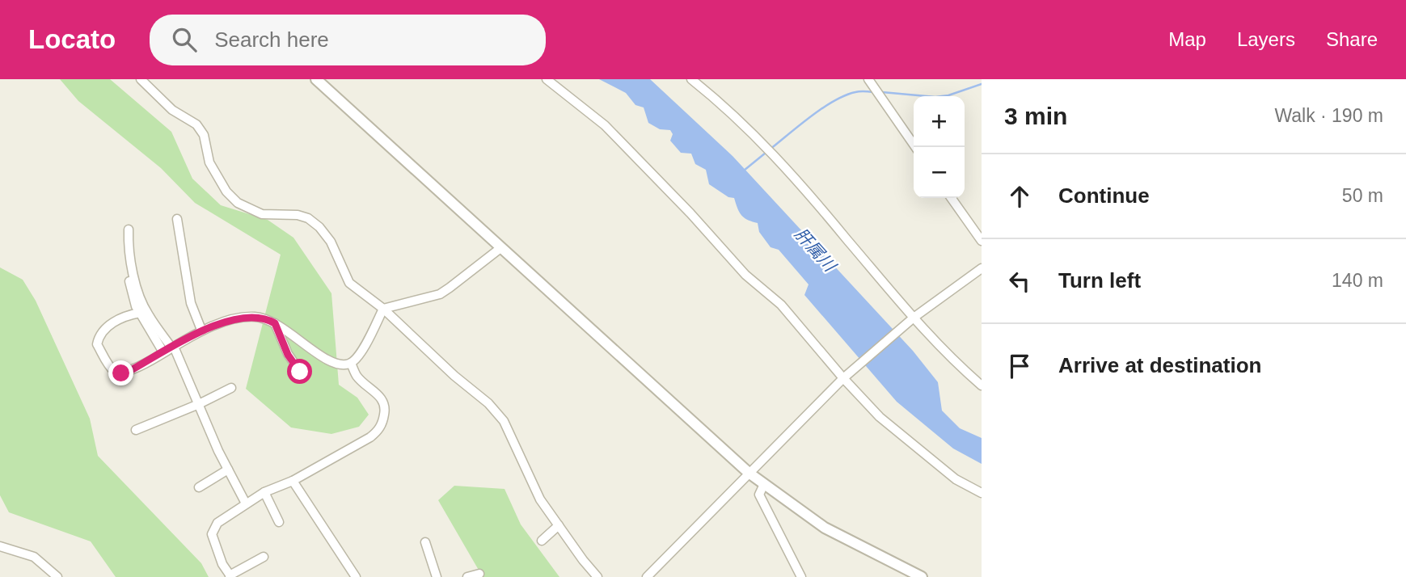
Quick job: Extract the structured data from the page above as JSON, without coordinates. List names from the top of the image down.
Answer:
{
  "water": ["肝属川"],
  "page": {
    "header": "Locato",
    "search": "Search here",
    "nav": ["Map", "Layers", "Share"],
    "heading": ["3 min", "Walk · 190 m"],
    "map_buttons": ["+", "−"],
    "list": [
      ["Continue", "50 m"],
      ["Turn left", "140 m"],
      "Arrive at destination"
    ]
  }
}
